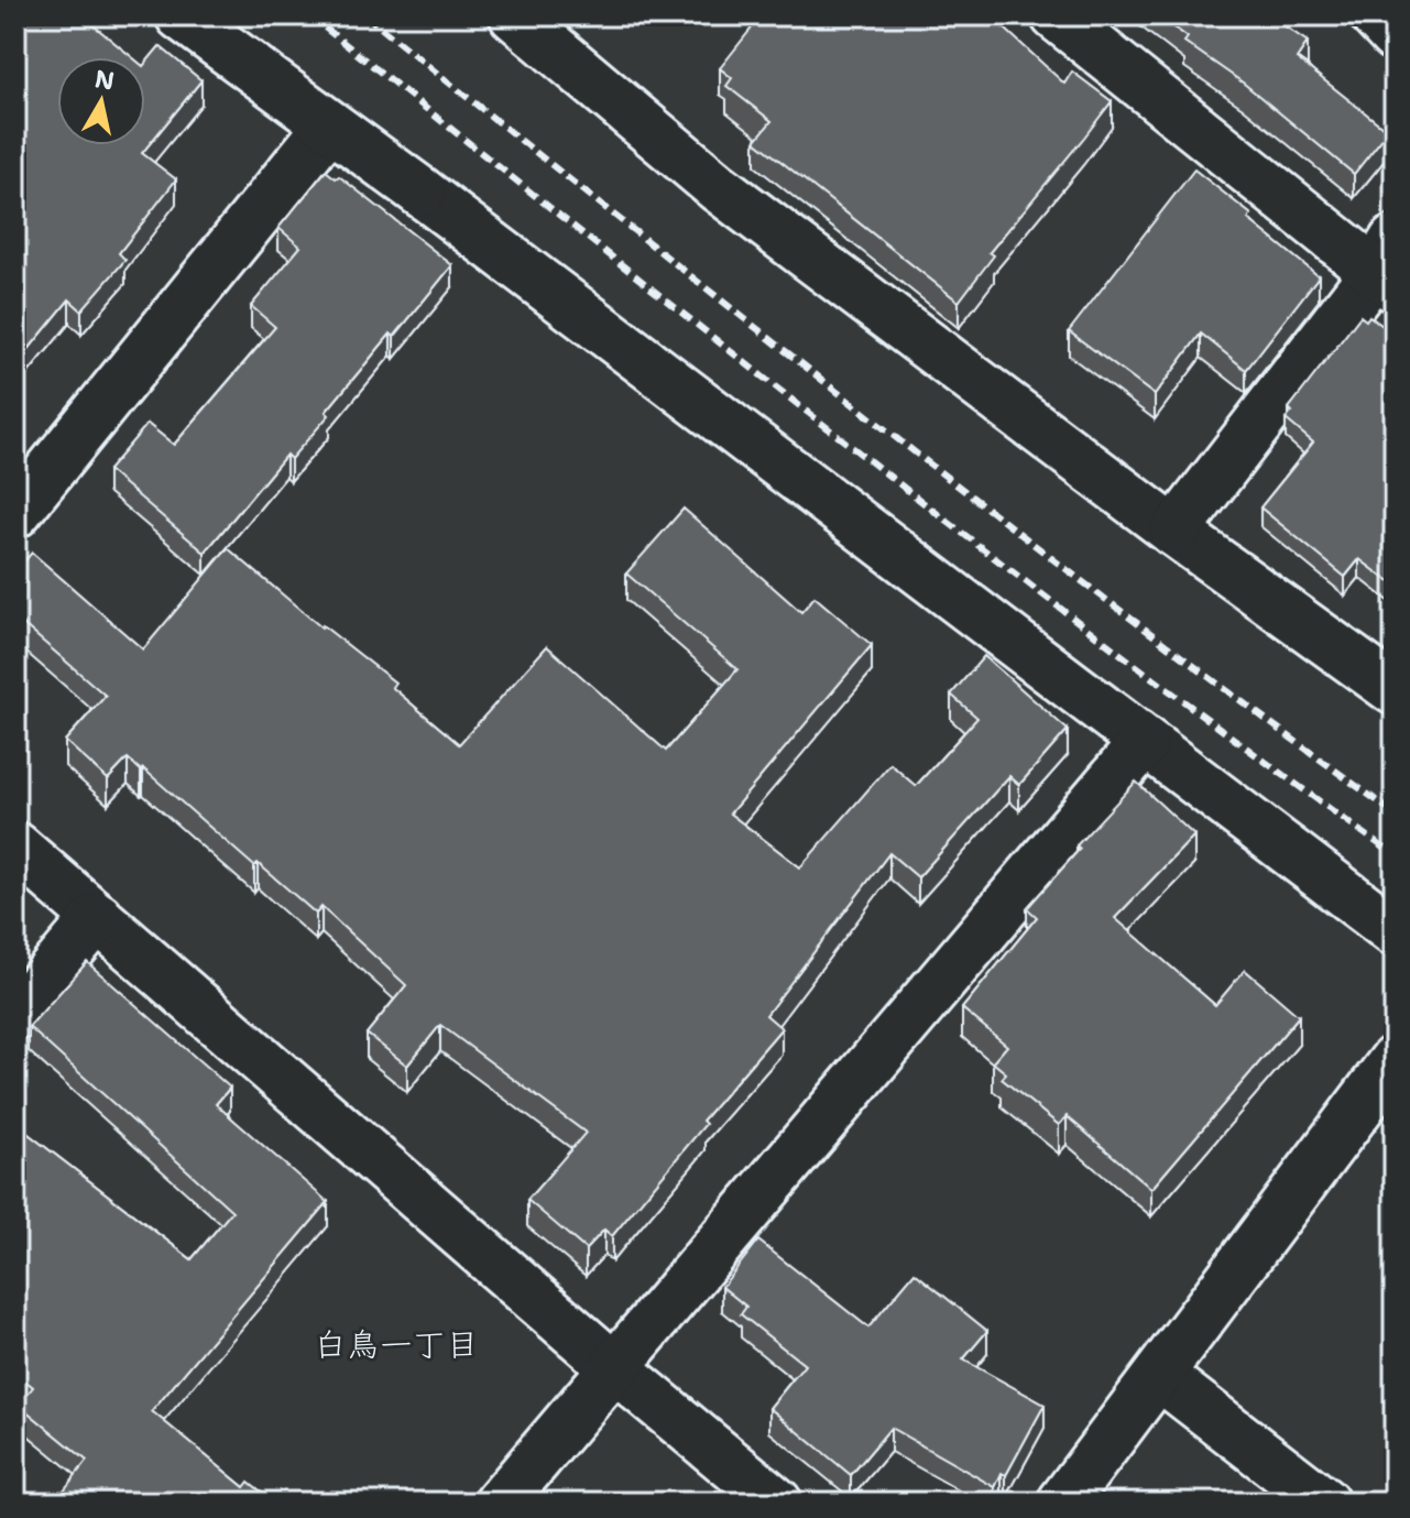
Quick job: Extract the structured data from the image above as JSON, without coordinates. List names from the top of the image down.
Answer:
{
  "districts": ["白鳥一丁目"],
  "north": "top"
}
